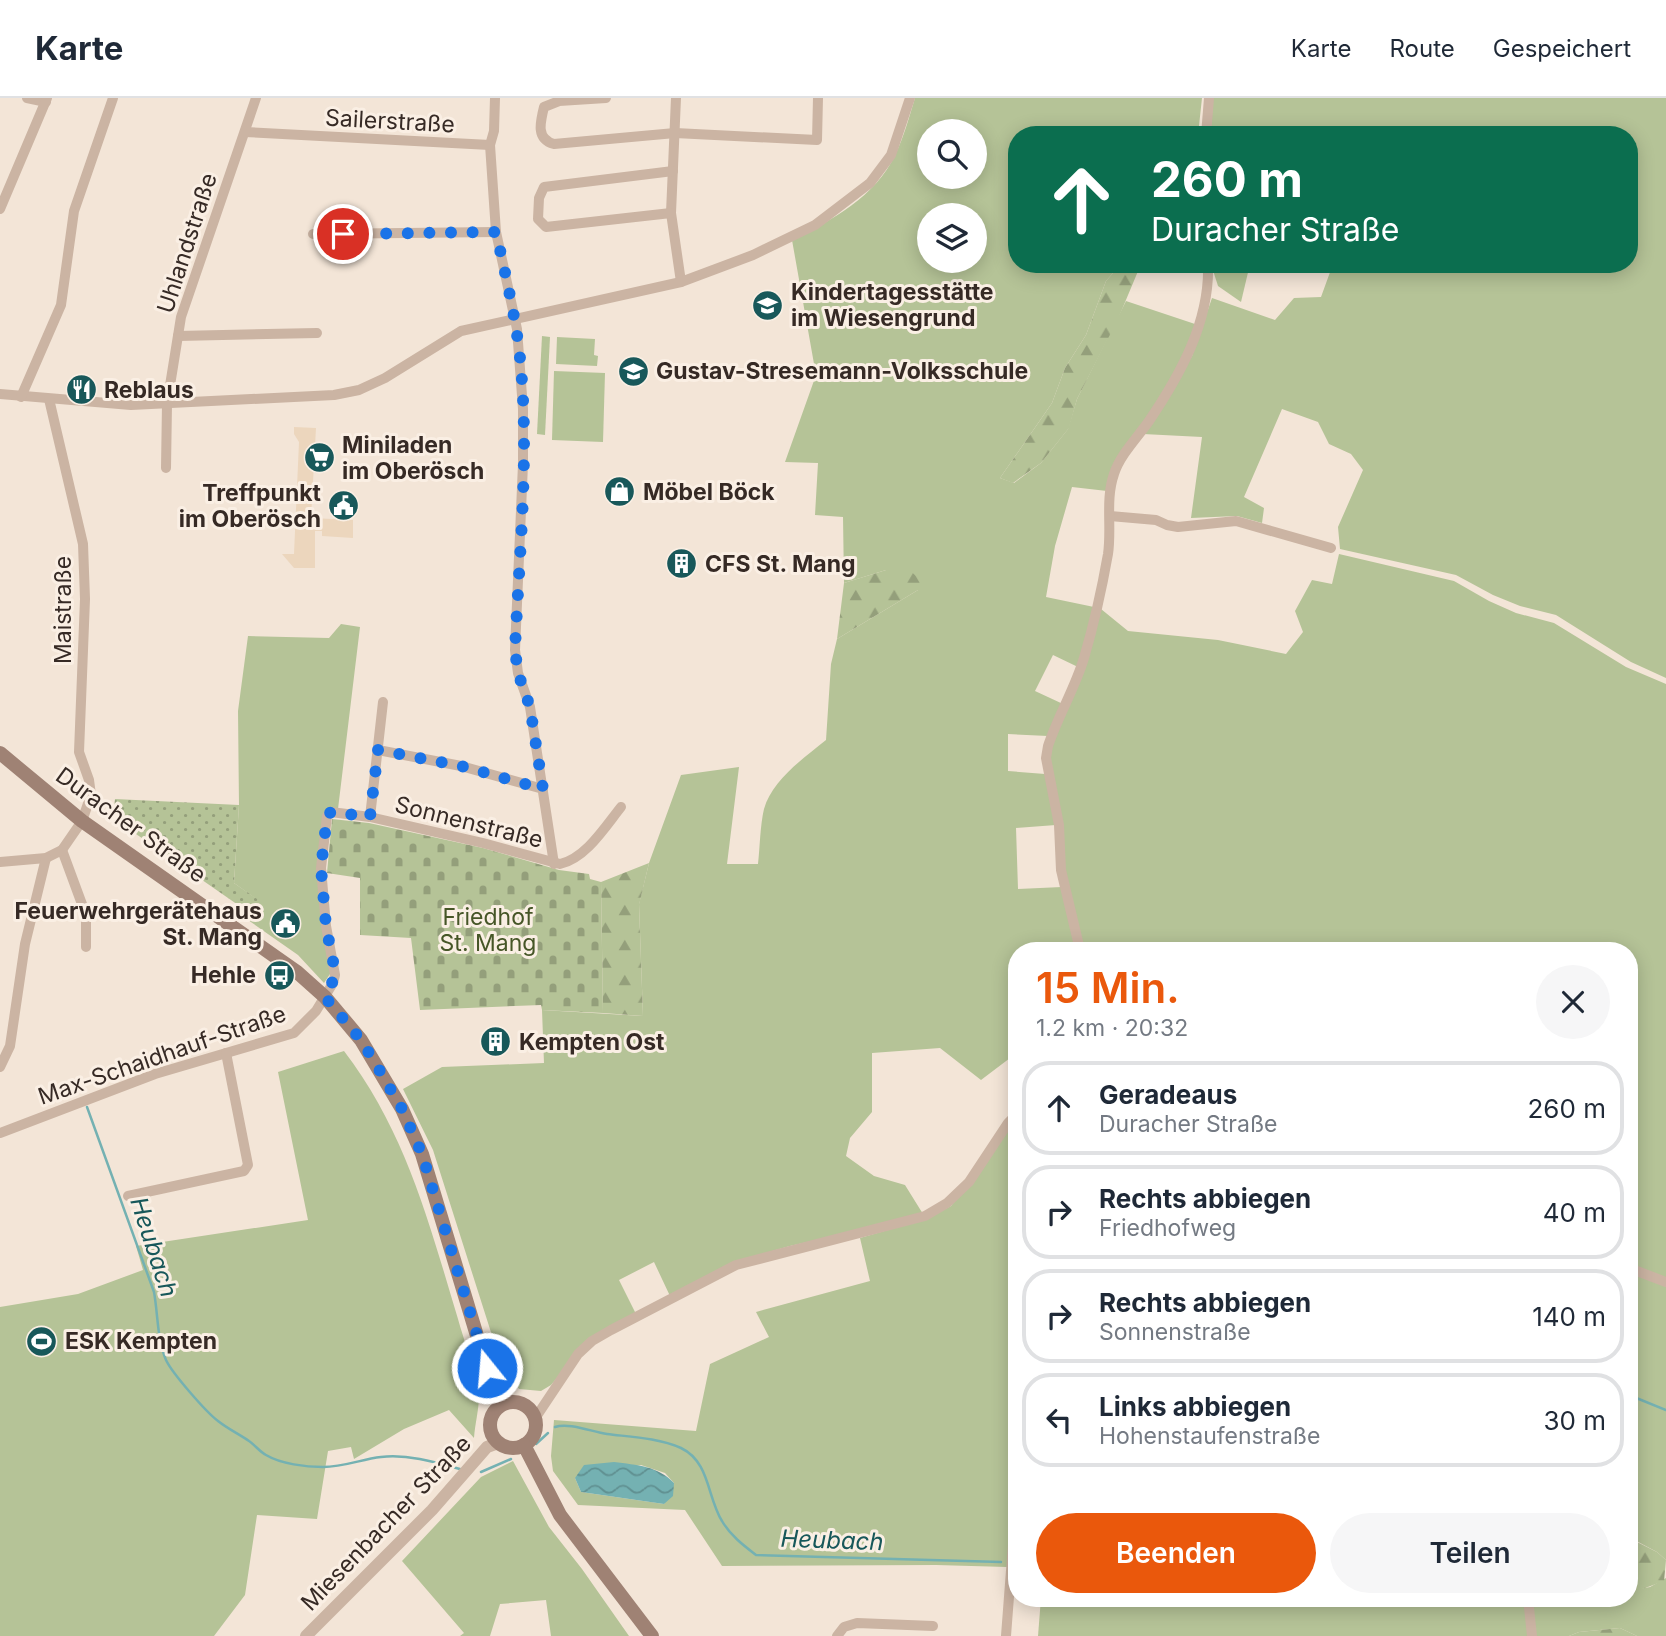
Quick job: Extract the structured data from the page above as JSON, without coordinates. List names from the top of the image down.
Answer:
{
  "streets": {
    "main road": ["Duracher Straße"],
    "street": [
      "Sailerstraße",
      "Uhlandstraße",
      "Maistraße",
      "Sonnenstraße",
      "Max-Schaidhauf-Straße",
      "Miesenbacher Straße"
    ]
  },
  "crossings": [
    ["Sailerstraße", "Uhlandstraße"],
    ["Maistraße", "Duracher Straße"],
    ["Sonnenstraße", "Duracher Straße"],
    ["Sonnenstraße", "Max-Schaidhauf-Straße"],
    ["Duracher Straße", "Max-Schaidhauf-Straße"],
    ["Duracher Straße", "Miesenbacher Straße"]
  ],
  "water": ["Heubach"],
  "parks": ["Friedhof St. Mang"],
  "places": {
    "school or university": ["Kindertagesstätte im Wiesengrund", "Gustav-Stresemann-Volksschule"],
    "restaurant": ["Reblaus"],
    "supermarket": ["Miniladen im Oberösch"],
    "shop": ["Möbel Böck"],
    "public building": ["Treffpunkt im Oberösch", "Feuerwehrgerätehaus St. Mang"],
    "building": ["CFS St. Mang", "Kempten Ost"],
    "bus stop": ["Hehle"],
    "sports": ["ESK Kempten"]
  },
  "page": {
    "header": "Karte",
    "nav": ["Karte", "Route", "Gespeichert"],
    "turn": ["260 m", "Duracher Straße"],
    "heading": ["15 Min.", "1.2 km · 20:32"],
    "list": [
      {
        "name": "Geradeaus",
        "note": "Duracher Straße",
        "value": "260 m"
      },
      {
        "name": "Rechts abbiegen",
        "note": "Friedhofweg",
        "value": "40 m"
      },
      {
        "name": "Rechts abbiegen",
        "note": "Sonnenstraße",
        "value": "140 m"
      },
      {
        "name": "Links abbiegen",
        "note": "Hohenstaufenstraße",
        "value": "30 m"
      }
    ],
    "buttons": ["Beenden", "Teilen"]
  }
}
